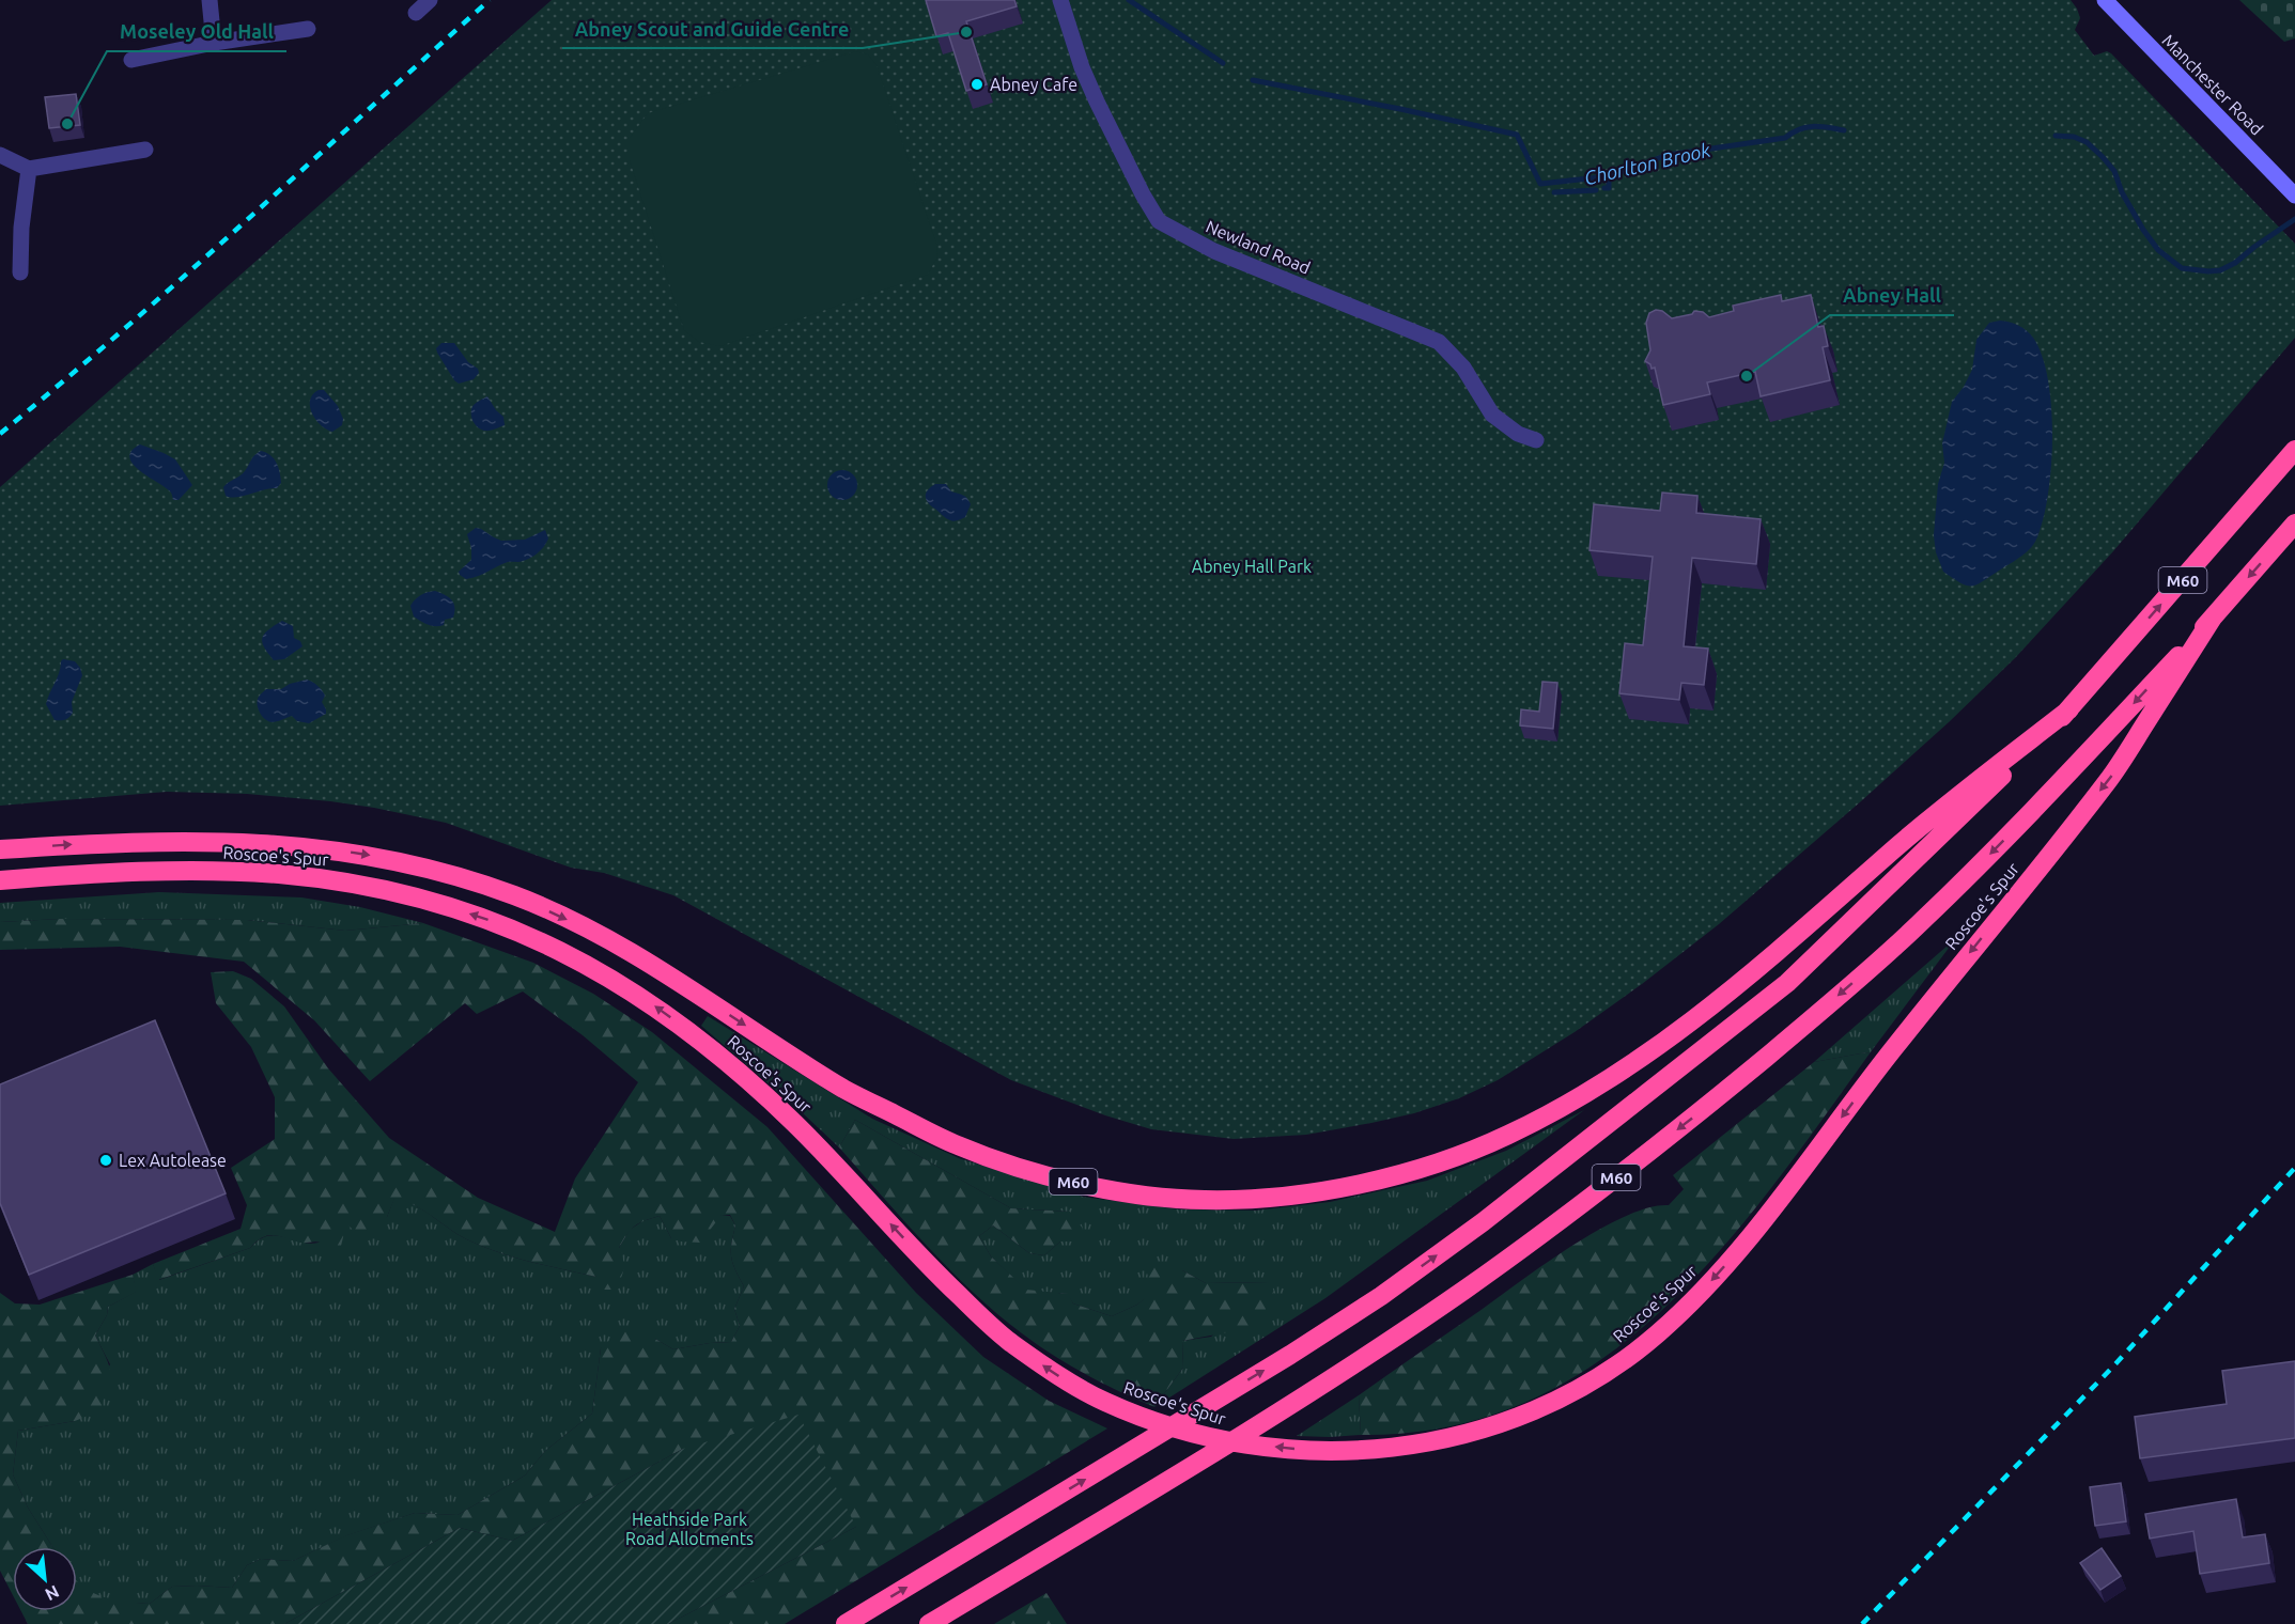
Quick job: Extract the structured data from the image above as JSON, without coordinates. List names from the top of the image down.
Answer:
{
  "streets": {
    "highway": ["M60", "Roscoe's Spur"],
    "main road": ["Manchester Road"],
    "street": ["Newland Road"]
  },
  "crossings": [
    ["M60", "Roscoe's Spur"]
  ],
  "water": ["Chorlton Brook"],
  "parks": ["Abney Hall Park", "Heathside Park Road Allotments"],
  "places": [
    "Abney Scout and Guide Centre",
    "Abney Cafe",
    "Moseley Old Hall",
    "Abney Hall",
    "Lex Autolease"
  ],
  "north": "bottom right"
}
